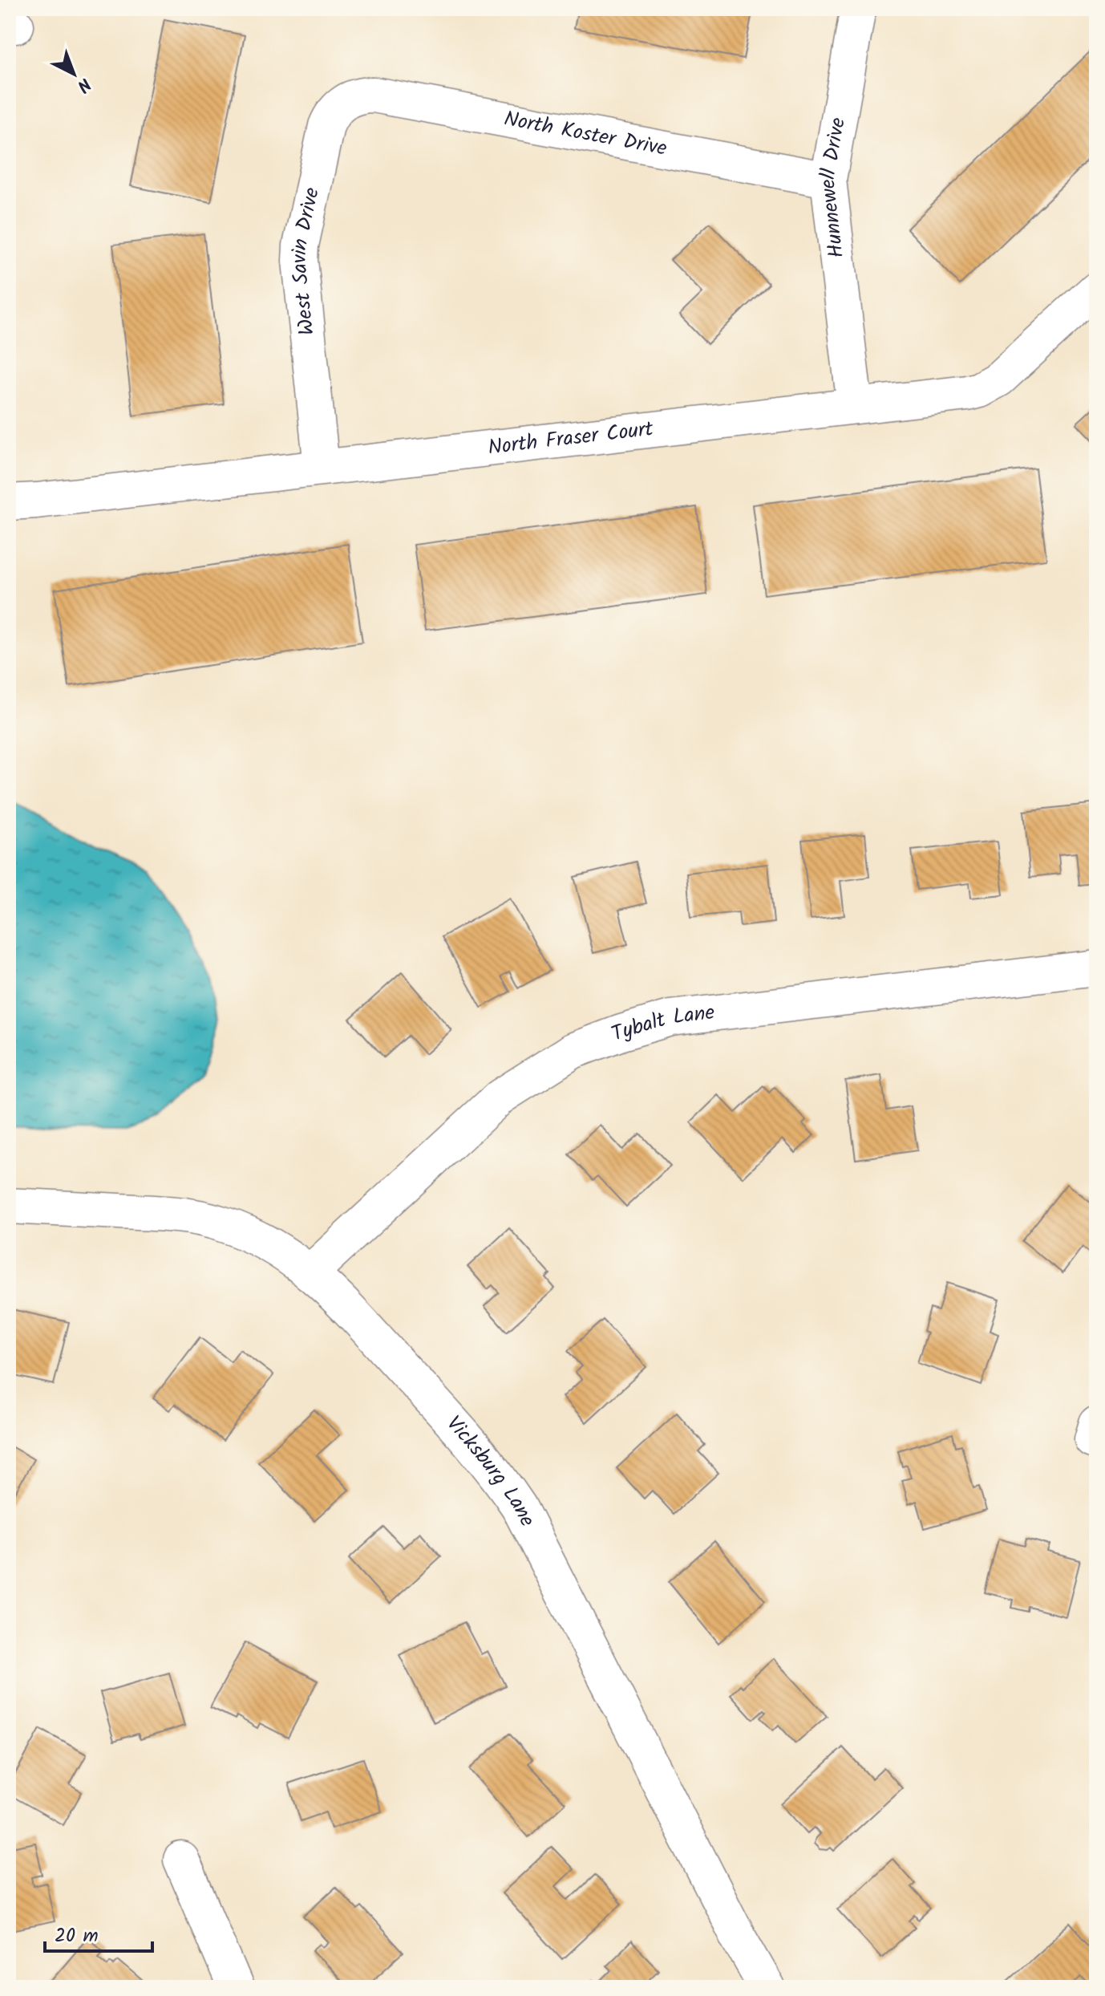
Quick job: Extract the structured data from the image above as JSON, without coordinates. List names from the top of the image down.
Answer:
{
  "streets": {
    "street": [
      "North Koster Drive",
      "Hunnewell Drive",
      "West Savin Drive",
      "North Fraser Court",
      "Tybalt Lane",
      "Vicksburg Lane"
    ]
  },
  "crossings": [
    ["North Koster Drive", "Hunnewell Drive"],
    ["North Koster Drive", "West Savin Drive"],
    ["Hunnewell Drive", "North Fraser Court"],
    ["West Savin Drive", "North Fraser Court"],
    ["Tybalt Lane", "Vicksburg Lane"]
  ],
  "scale_bar": "20 m",
  "north": "bottom right"
}
